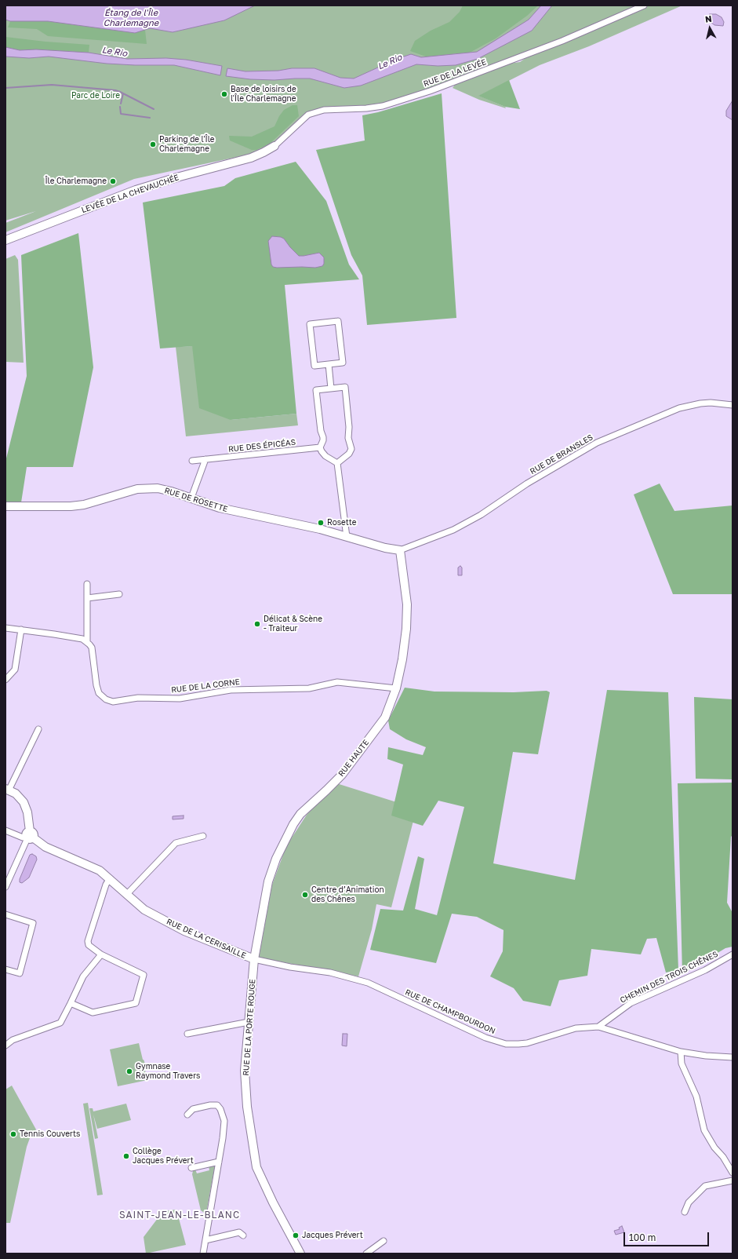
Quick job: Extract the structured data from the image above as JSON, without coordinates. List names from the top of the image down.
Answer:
{
  "streets": {
    "street": [
      "RUE DE LA LEVÉE",
      "LEVÉE DE LA CHEVAUCHÉE",
      "RUE DES ÉPICÉAS",
      "RUE DE BRANSLES",
      "RUE DE ROSETTE",
      "RUE DE LA CORNE",
      "RUE HAUTE",
      "RUE DE LA CERISAILLE",
      "CHEMIN DES TROIS CHÊNES",
      "RUE DE CHAMPBOURDON",
      "RUE DE LA PORTE ROUGE"
    ]
  },
  "crossings": [
    ["RUE DE LA LEVÉE", "LEVÉE DE LA CHEVAUCHÉE"],
    ["RUE DE BRANSLES", "RUE DE ROSETTE"],
    ["RUE DE BRANSLES", "RUE HAUTE"],
    ["RUE DE ROSETTE", "RUE HAUTE"],
    ["RUE DE LA CORNE", "RUE HAUTE"],
    ["RUE HAUTE", "RUE DE LA CERISAILLE"],
    ["RUE HAUTE", "RUE DE CHAMPBOURDON"],
    ["RUE HAUTE", "RUE DE LA PORTE ROUGE"],
    ["RUE DE LA CERISAILLE", "RUE DE CHAMPBOURDON"],
    ["RUE DE LA CERISAILLE", "RUE DE LA PORTE ROUGE"],
    ["CHEMIN DES TROIS CHÊNES", "RUE DE CHAMPBOURDON"],
    ["RUE DE CHAMPBOURDON", "RUE DE LA PORTE ROUGE"]
  ],
  "districts": ["SAINT-JEAN-LE-BLANC"],
  "water": ["Étang de l'Île Charlemagne", "Le Rio"],
  "parks": ["Parc de Loire"],
  "places": [
    "Base de loisirs de l'Île Charlemagne",
    "Parking de l'Île Charlemagne",
    "Île Charlemagne",
    "Rosette",
    "Délicat & Scène - Traiteur",
    "Centre d’Animation des Chênes",
    "Gymnase Raymond Travers",
    "Tennis Couverts",
    "Collège Jacques Prévert",
    "Jacques Prévert"
  ],
  "scale_bar": "100 m",
  "north": "top"
}
